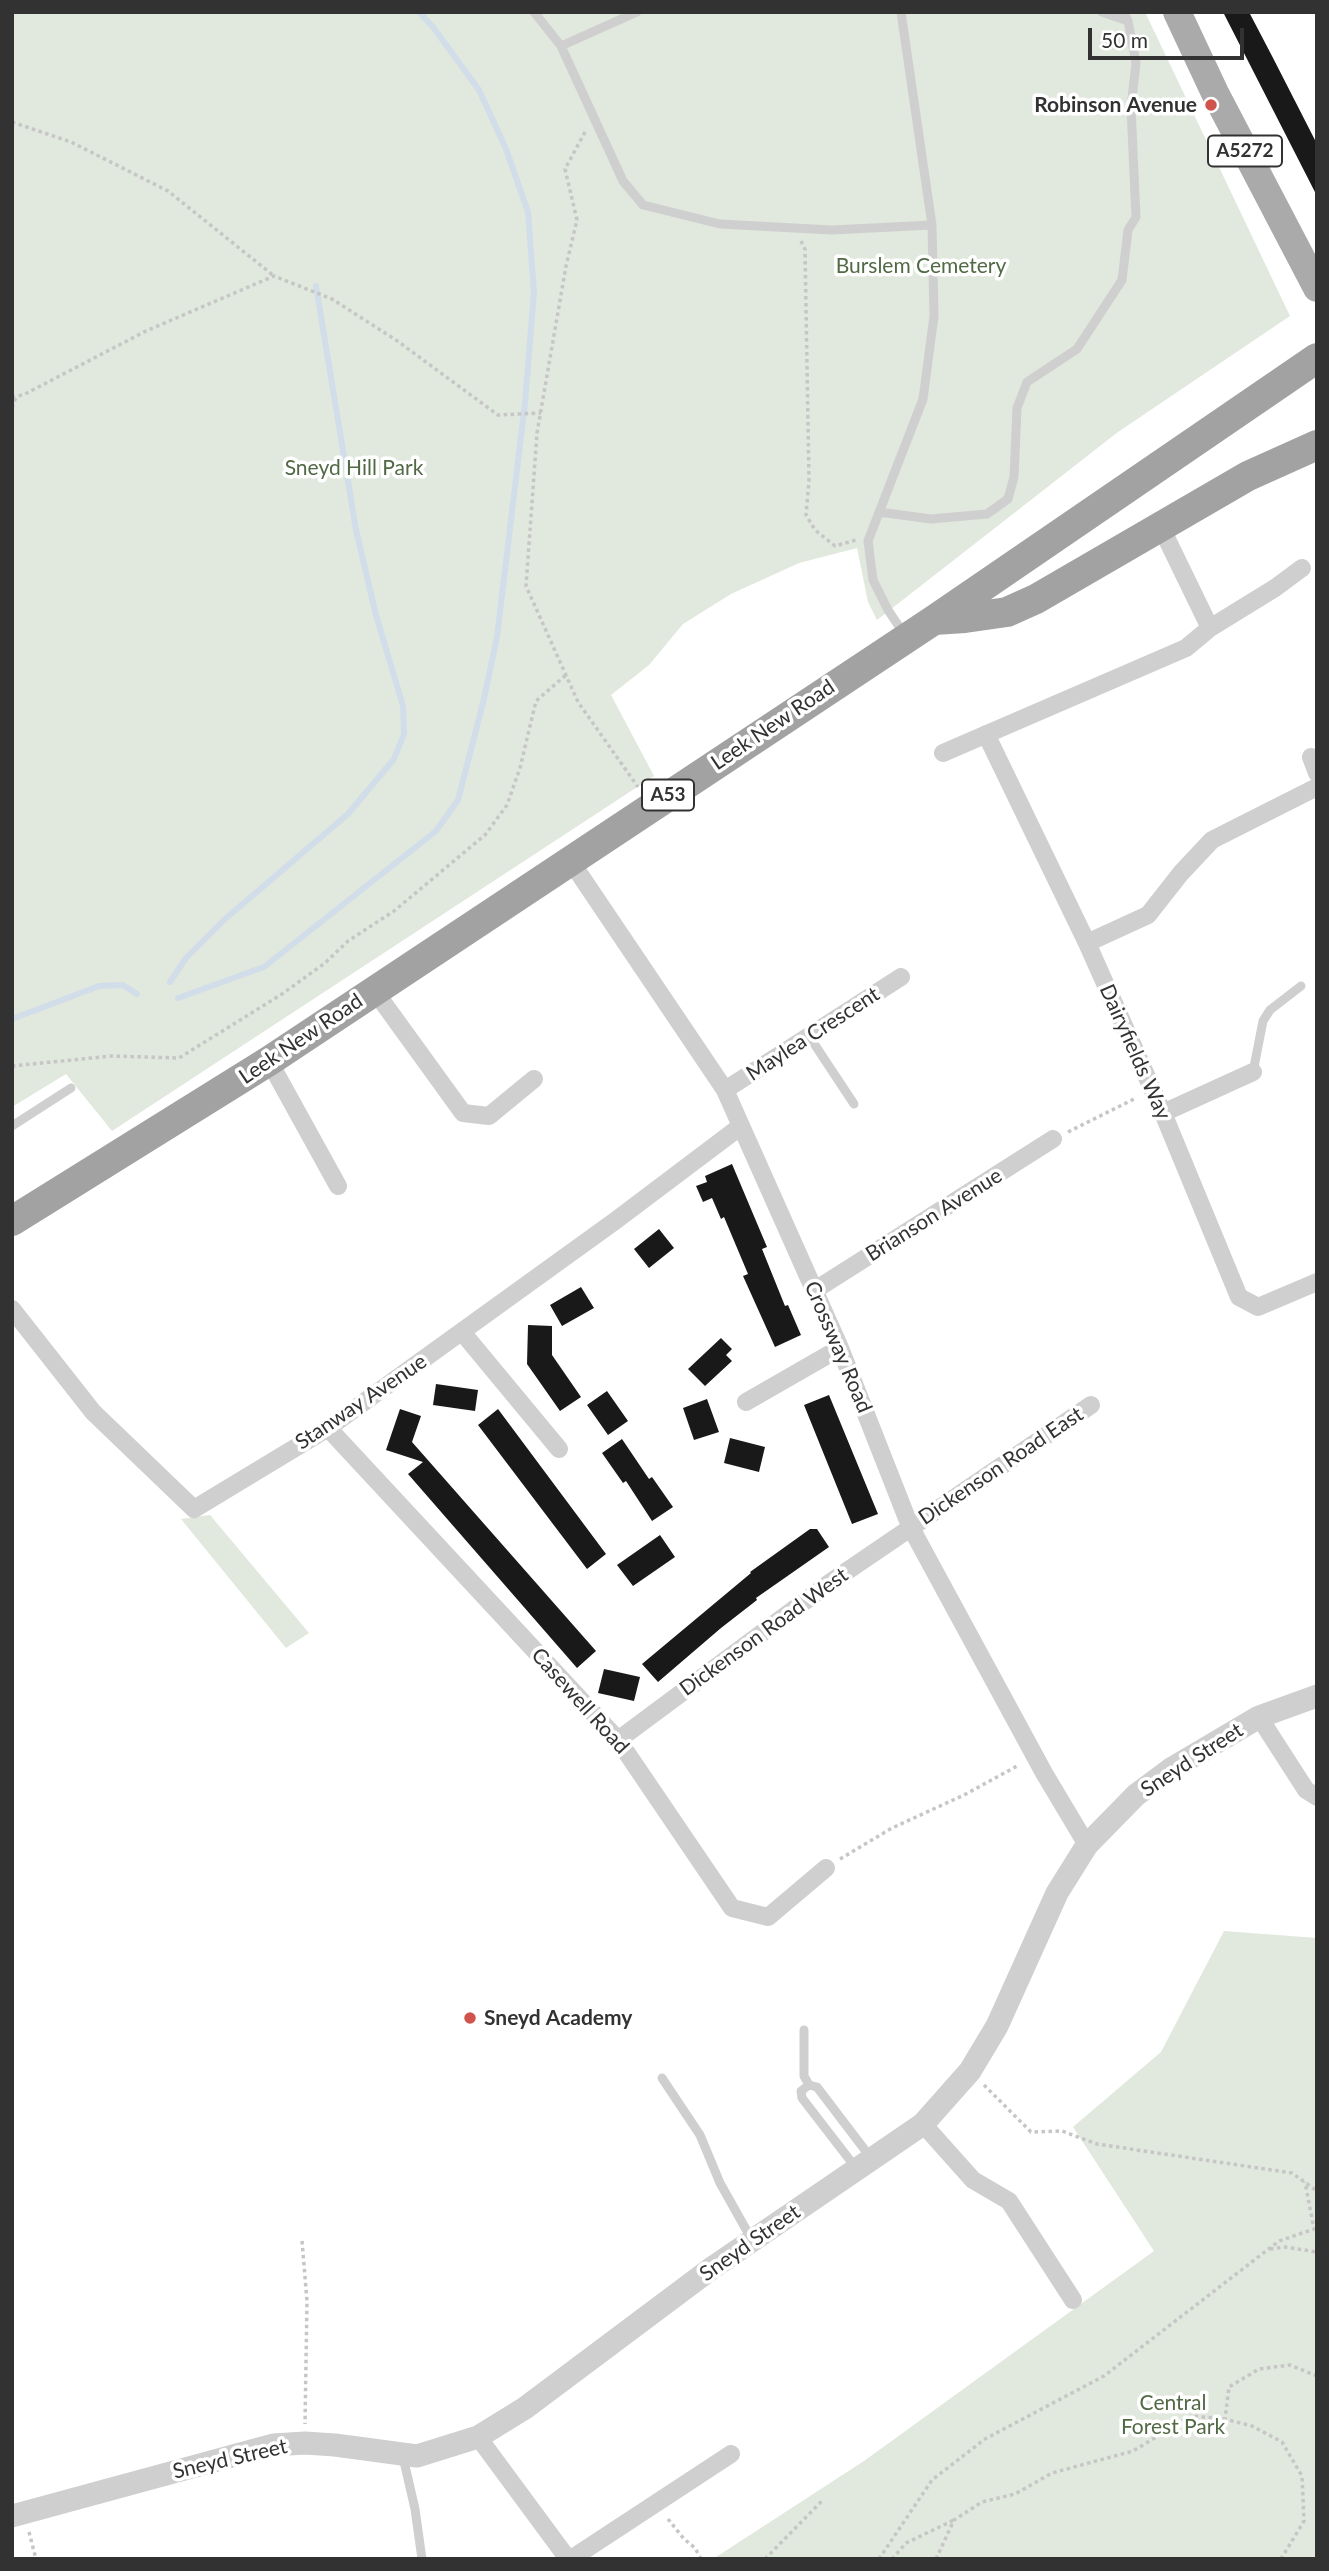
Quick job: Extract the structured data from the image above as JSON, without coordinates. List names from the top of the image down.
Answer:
{
  "streets": {
    "highway": ["Leek New Road", "A53"],
    "main road": ["A5272"],
    "street": [
      "Maylea Crescent",
      "Dairyfields Way",
      "Brianson Avenue",
      "Crossway Road",
      "Stanway Avenue",
      "Dickenson Road East",
      "Dickenson Road West",
      "Casewell Road",
      "Sneyd Street"
    ]
  },
  "crossings": [
    ["Leek New Road", "Crossway Road"],
    ["Maylea Crescent", "Crossway Road"],
    ["Brianson Avenue", "Crossway Road"],
    ["Crossway Road", "Stanway Avenue"],
    ["Crossway Road", "Dickenson Road East"],
    ["Crossway Road", "Dickenson Road West"],
    ["Crossway Road", "Sneyd Street"],
    ["Stanway Avenue", "Casewell Road"],
    ["Dickenson Road East", "Dickenson Road West"],
    ["Dickenson Road West", "Casewell Road"]
  ],
  "parks": ["Burslem Cemetery", "Sneyd Hill Park", "Central Forest Park"],
  "places": ["Robinson Avenue", "Sneyd Academy"],
  "scale_bar": "50 m"
}
